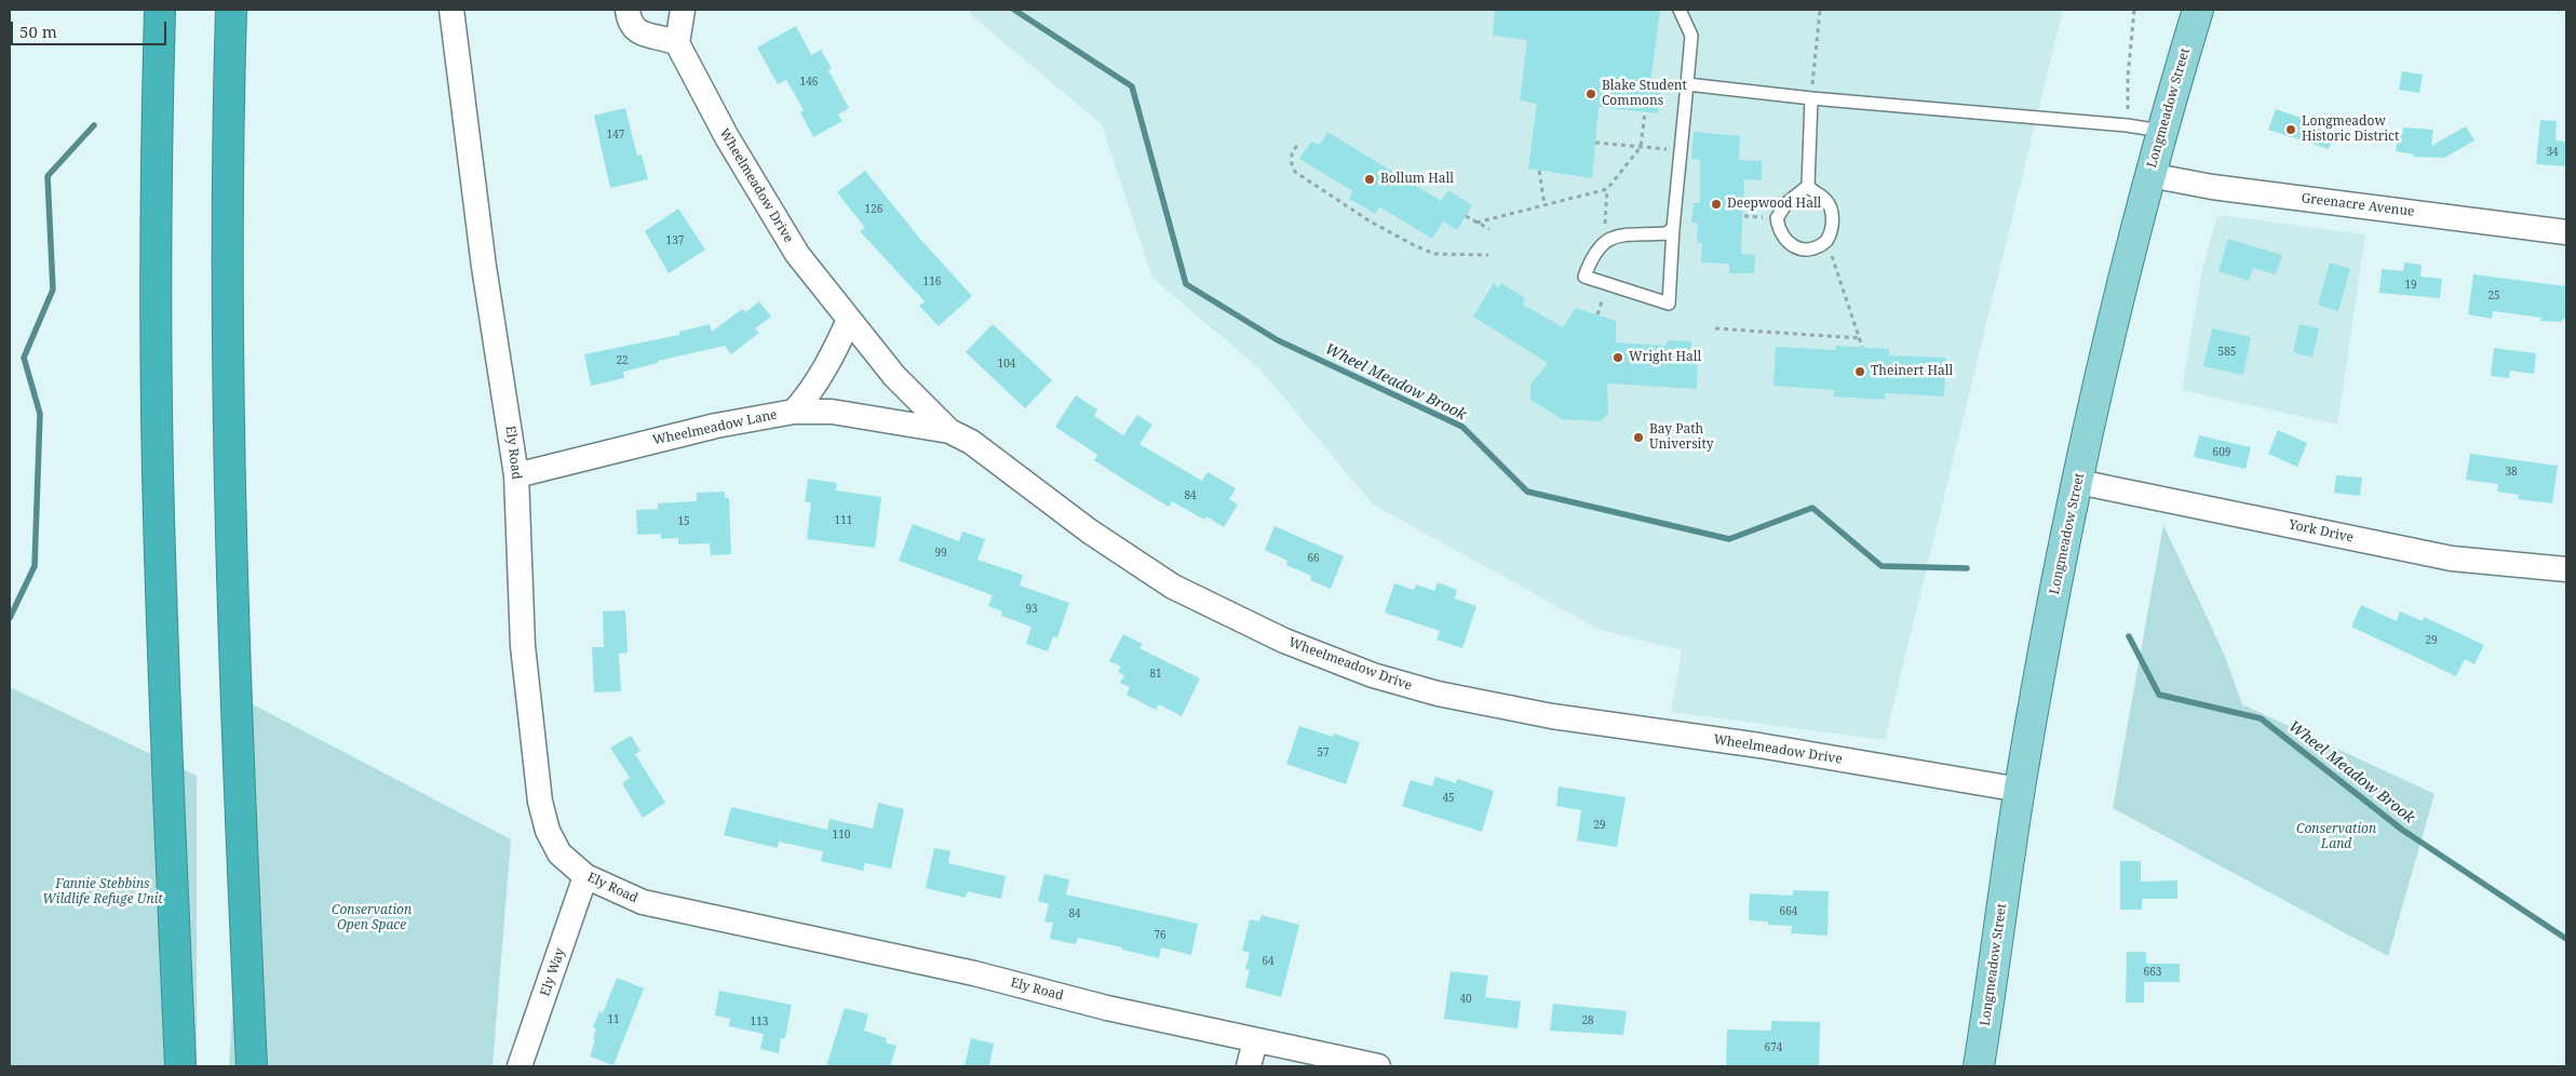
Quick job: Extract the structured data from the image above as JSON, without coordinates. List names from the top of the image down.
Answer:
{
  "streets": {
    "main road": ["Longmeadow Street"],
    "street": [
      "Wheelmeadow Drive",
      "Greenacre Avenue",
      "Wheelmeadow Lane",
      "Ely Road",
      "York Drive",
      "Ely Way"
    ]
  },
  "crossings": [
    ["Longmeadow Street", "Wheelmeadow Drive"],
    ["Longmeadow Street", "Greenacre Avenue"],
    ["Longmeadow Street", "York Drive"],
    ["Wheelmeadow Drive", "Wheelmeadow Lane"],
    ["Wheelmeadow Lane", "Ely Road"],
    ["Ely Road", "Ely Way"]
  ],
  "water": ["Wheel Meadow Brook"],
  "parks": ["Conservation Land", "Fannie Stebbins Wildlife Refuge Unit", "Conservation Open Space"],
  "places": [
    "Blake Student Commons",
    "Longmeadow Historic District",
    "Bollum Hall",
    "Deepwood Hall",
    "Wright Hall",
    "Theinert Hall",
    "Bay Path University"
  ],
  "house_numbers": [
    "146",
    "147",
    "34",
    "126",
    "137",
    "116",
    "19",
    "25",
    "585",
    "22",
    "104",
    "609",
    "38",
    "84",
    "111",
    "15",
    "99",
    "66",
    "93",
    "29",
    "81",
    "57",
    "45",
    "29",
    "110",
    "664",
    "84",
    "76",
    "64",
    "663",
    "40",
    "11",
    "28",
    "113",
    "674"
  ],
  "scale_bar": "50 m"
}
